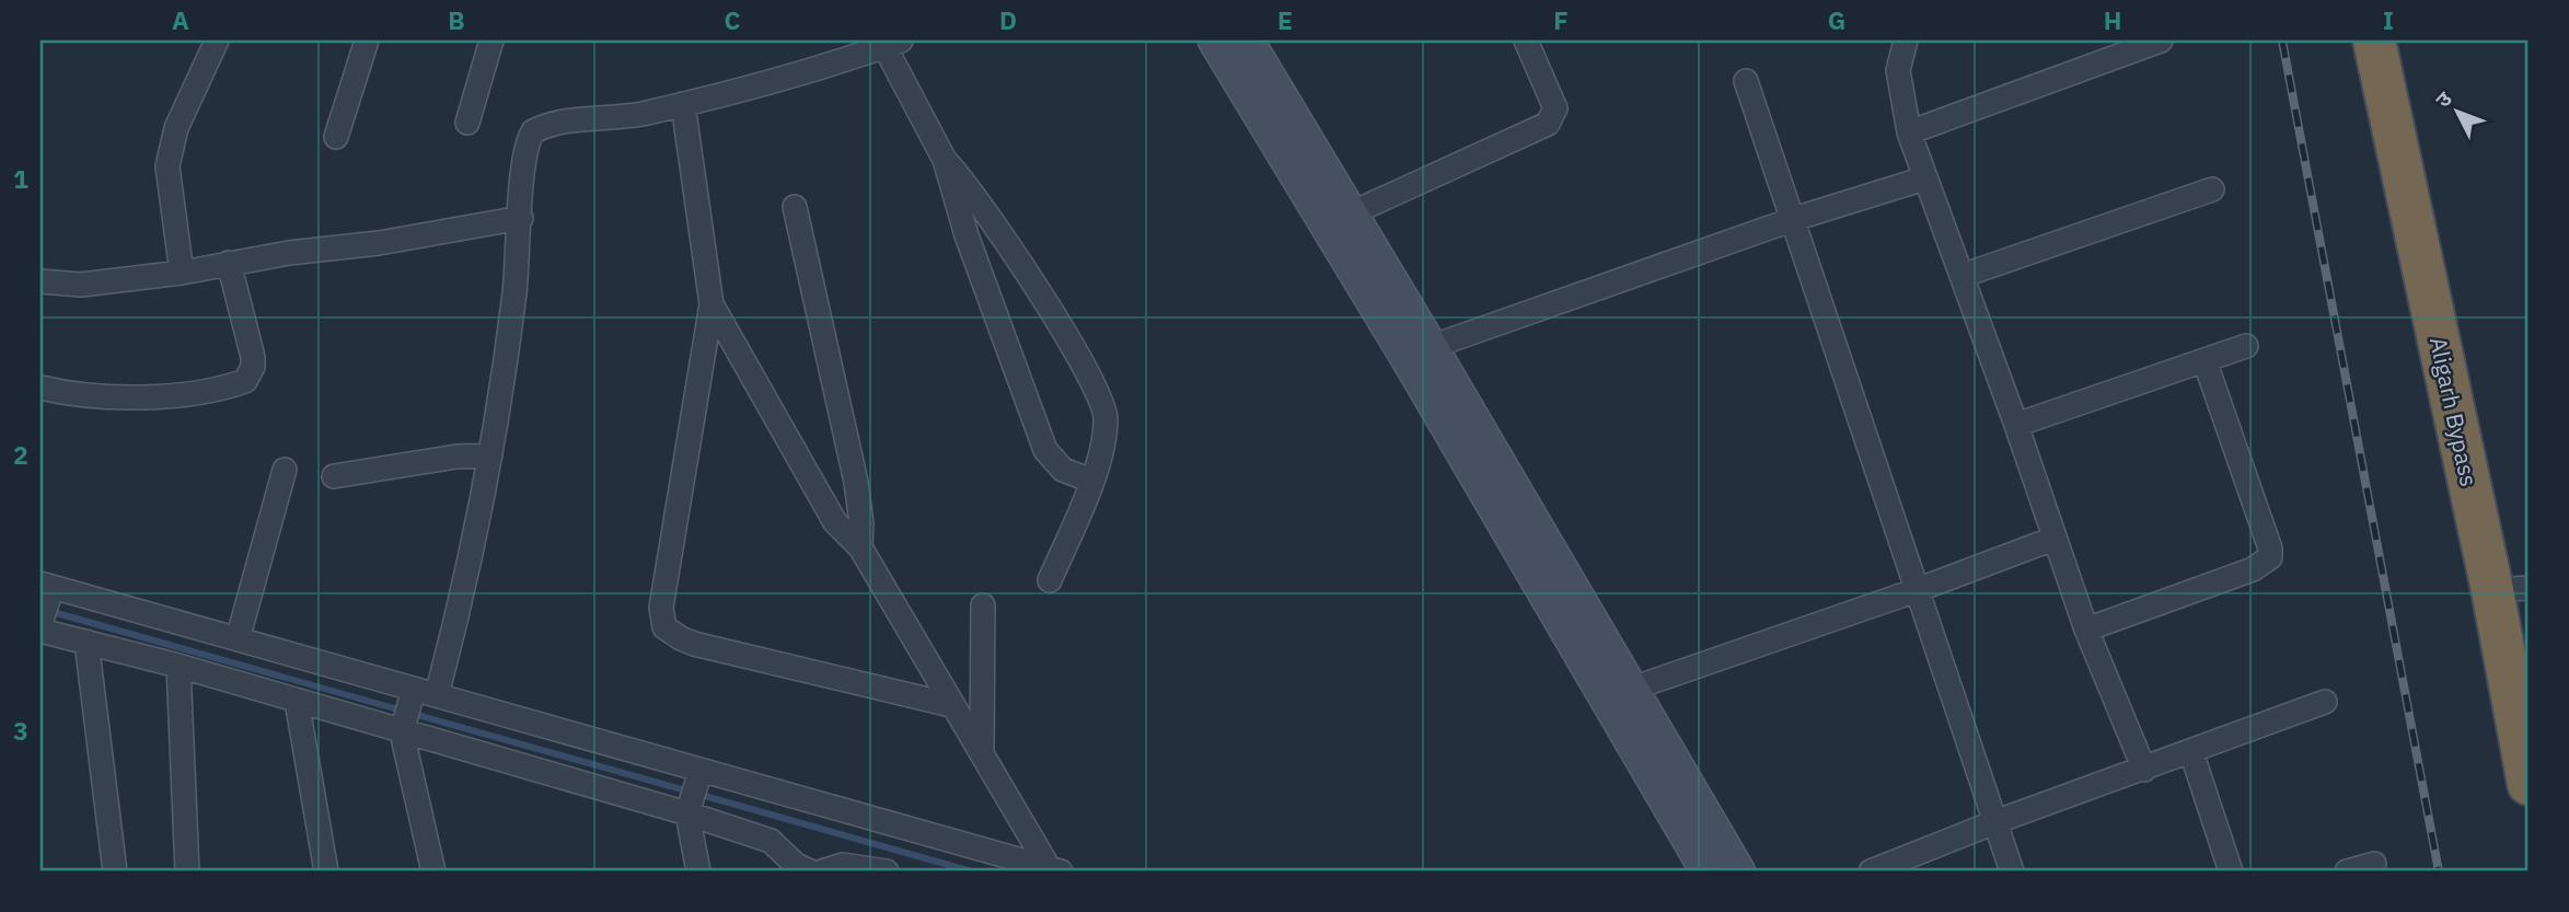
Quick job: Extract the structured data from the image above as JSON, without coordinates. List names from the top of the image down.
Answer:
{
  "streets": {
    "highway": ["Aligarh Bypass"]
  },
  "north": "top left",
  "grid": {
    "columns": [
      "A",
      "B",
      "C",
      "D",
      "E",
      "F",
      "G",
      "H",
      "I"
    ],
    "rows": ["1", "2", "3"]
  }
}
